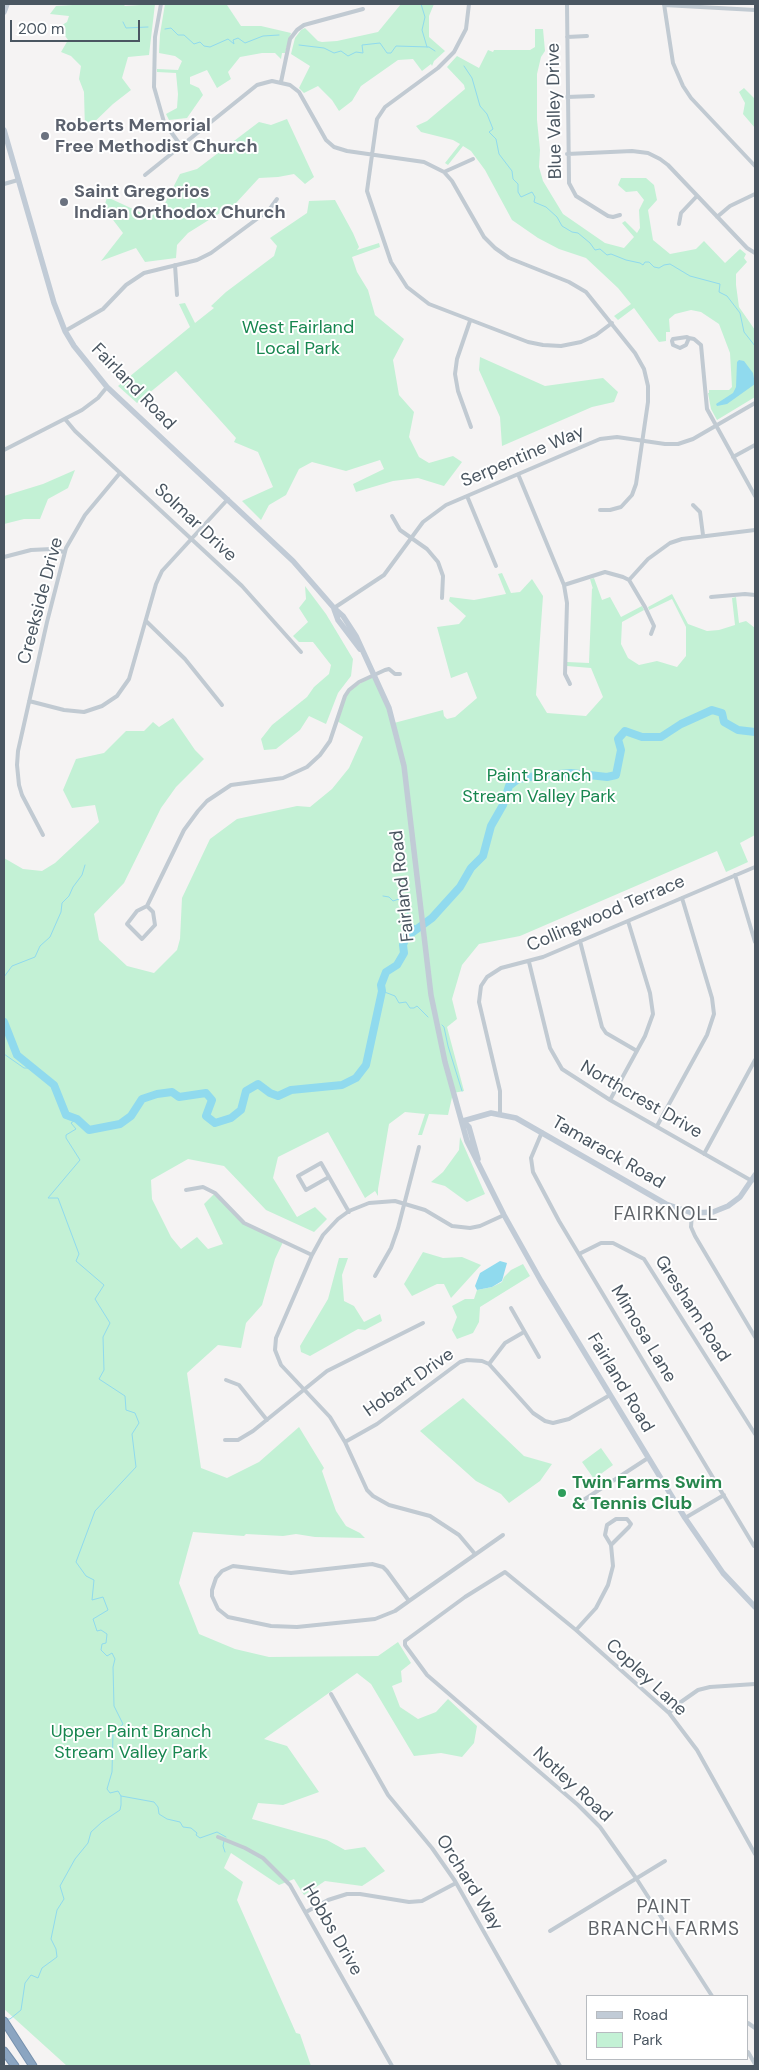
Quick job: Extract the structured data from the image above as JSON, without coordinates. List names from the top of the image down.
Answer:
{
  "streets": {
    "main road": ["Fairland Road", "Tamarack Road"],
    "street": [
      "Blue Valley Drive",
      "Serpentine Way",
      "Solmar Drive",
      "Creekside Drive",
      "Collingwood Terrace",
      "Northcrest Drive",
      "Gresham Road",
      "Mimosa Lane",
      "Hobart Drive",
      "Copley Lane",
      "Notley Road",
      "Orchard Way",
      "Hobbs Drive"
    ]
  },
  "crossings": [
    ["Fairland Road", "Serpentine Way"],
    ["Fairland Road", "Tamarack Road"],
    ["Solmar Drive", "Creekside Drive"],
    ["Collingwood Terrace", "Northcrest Drive"],
    ["Collingwood Terrace", "Tamarack Road"],
    ["Northcrest Drive", "Tamarack Road"],
    ["Tamarack Road", "Mimosa Lane"],
    ["Gresham Road", "Mimosa Lane"],
    ["Copley Lane", "Notley Road"]
  ],
  "districts": ["FAIRKNOLL", "PAINT BRANCH FARMS"],
  "parks": ["West Fairland Local Park", "Paint Branch Stream Valley Park", "Upper Paint Branch Stream Valley Park"],
  "places": ["Roberts Memorial Free Methodist Church", "Saint Gregorios Indian Orthodox Church", "Twin Farms Swim & Tennis Club"],
  "legend": ["Road", "Park"],
  "scale_bar": "200 m"
}
